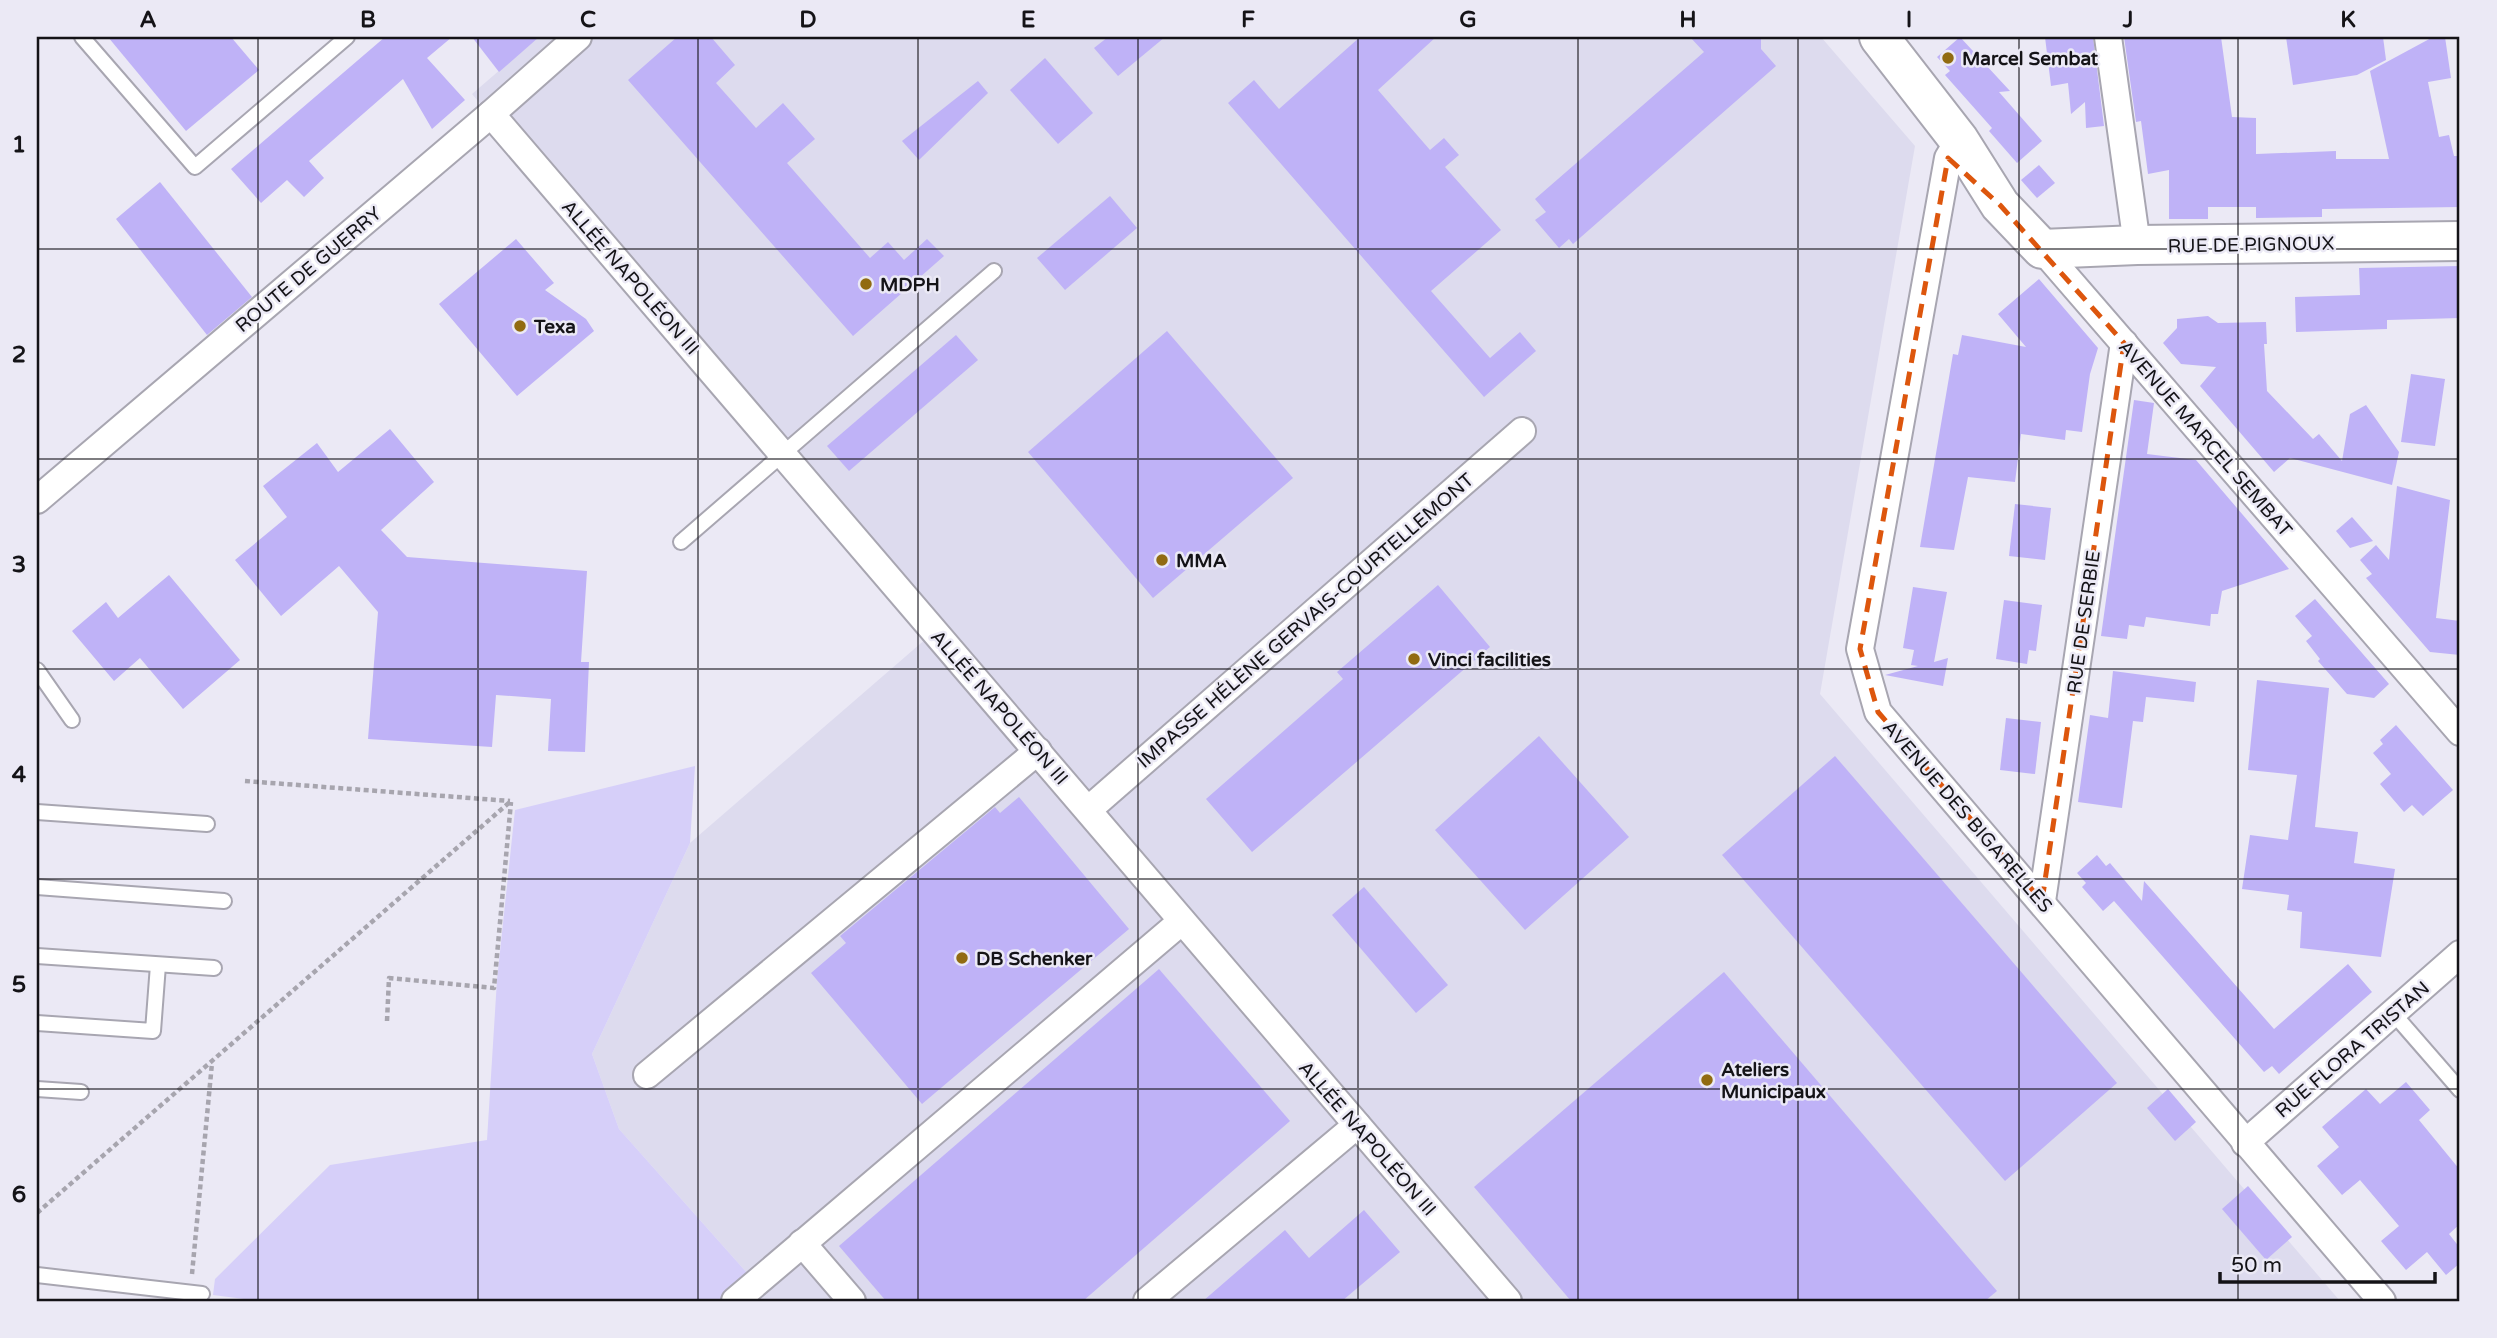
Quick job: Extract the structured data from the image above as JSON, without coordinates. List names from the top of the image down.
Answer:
{
  "streets": {
    "main road": ["RUE DE PIGNOUX", "AVENUE MARCEL SEMBAT"],
    "street": [
      "ROUTE DE GUERRY",
      "ALLÉE NAPOLÉON III",
      "IMPASSE HÉLÈNE GERVAIS-COURTELLEMONT",
      "RUE DE SERBIE",
      "AVENUE DES BIGARELLES",
      "RUE FLORA TRISTAN"
    ]
  },
  "crossings": [
    ["RUE DE PIGNOUX", "AVENUE MARCEL SEMBAT"],
    ["ROUTE DE GUERRY", "ALLÉE NAPOLÉON III"],
    ["ALLÉE NAPOLÉON III", "IMPASSE HÉLÈNE GERVAIS-COURTELLEMONT"],
    ["AVENUE MARCEL SEMBAT", "RUE DE SERBIE"],
    ["AVENUE MARCEL SEMBAT", "AVENUE DES BIGARELLES"],
    ["RUE DE SERBIE", "AVENUE DES BIGARELLES"],
    ["AVENUE DES BIGARELLES", "RUE FLORA TRISTAN"]
  ],
  "places": [
    "Marcel Sembat",
    "MDPH",
    "Texa",
    "MMA",
    "Vinci facilities",
    "DB Schenker",
    "Ateliers Municipaux"
  ],
  "scale_bar": "50 m",
  "grid": {
    "columns": [
      "A",
      "B",
      "C",
      "D",
      "E",
      "F",
      "G",
      "H",
      "I",
      "J",
      "K"
    ],
    "rows": [
      "1",
      "2",
      "3",
      "4",
      "5",
      "6"
    ]
  }
}
